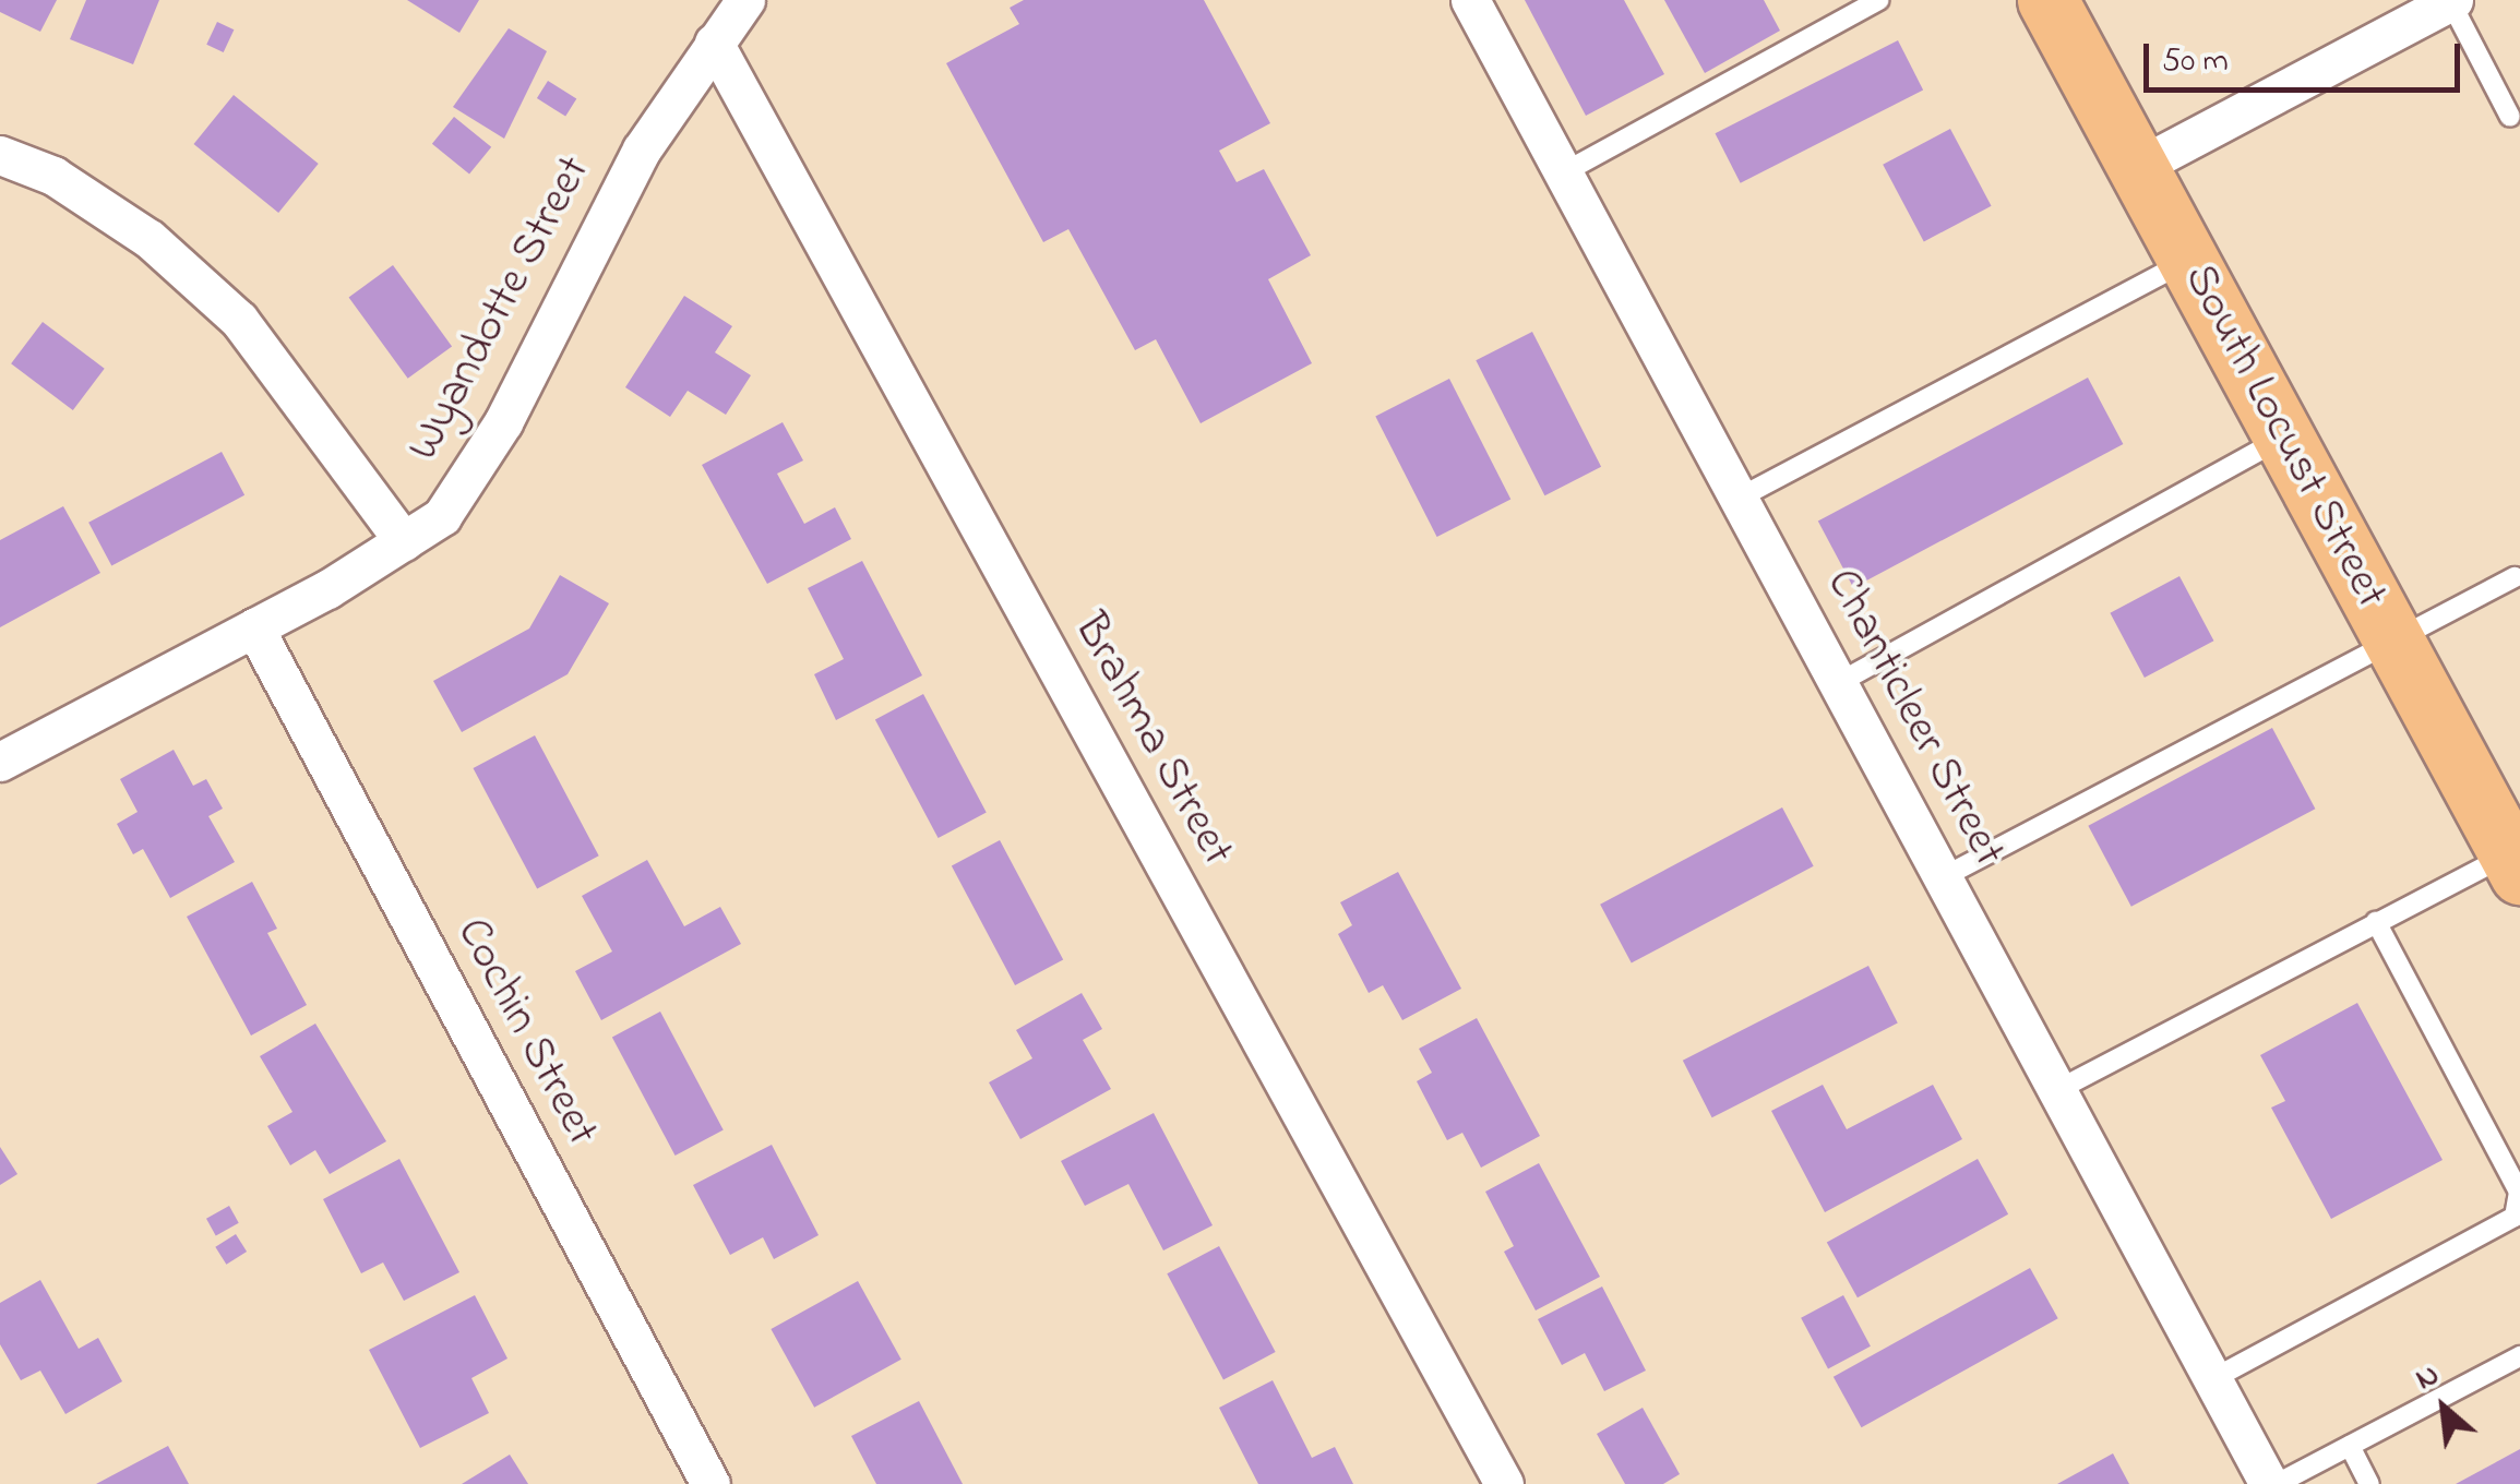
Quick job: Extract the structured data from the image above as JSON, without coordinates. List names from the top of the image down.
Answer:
{
  "streets": {
    "main road": ["South Locust Street"],
    "street": [
      "Wyandotte Street",
      "Chanticleer Street",
      "Brahma Street",
      "Cochin Street"
    ]
  },
  "crossings": [
    ["Wyandotte Street", "Brahma Street"],
    ["Wyandotte Street", "Cochin Street"]
  ],
  "scale_bar": "50 m",
  "north": "top left"
}
